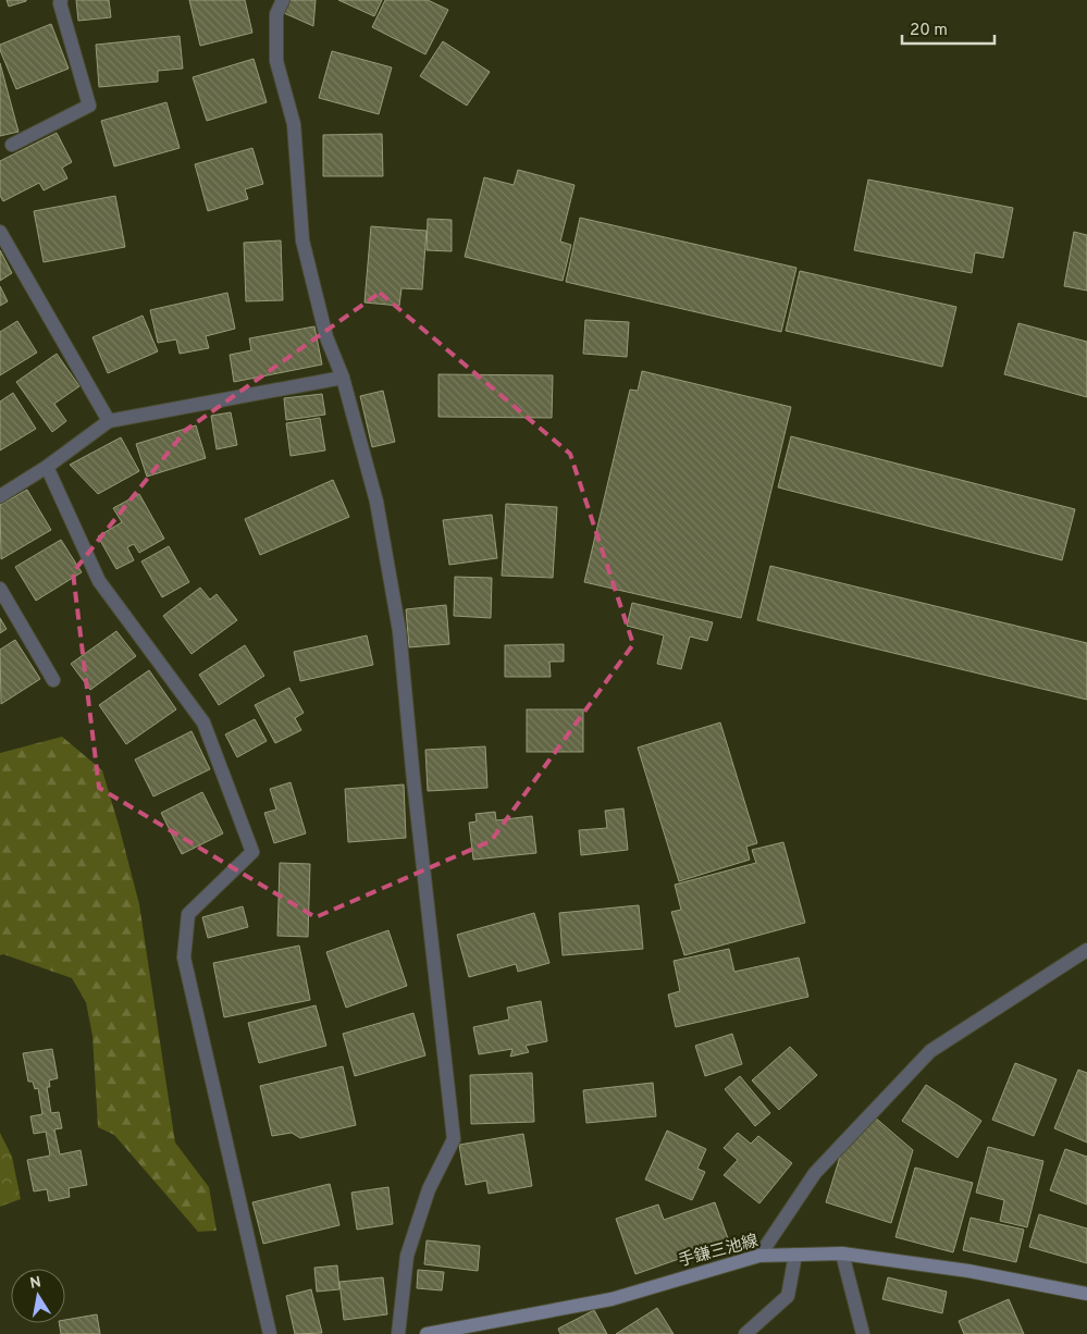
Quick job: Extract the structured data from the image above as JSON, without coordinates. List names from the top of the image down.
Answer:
{
  "streets": {
    "main road": ["手鎌三池線"]
  },
  "scale_bar": "20 m",
  "north": "top"
}
